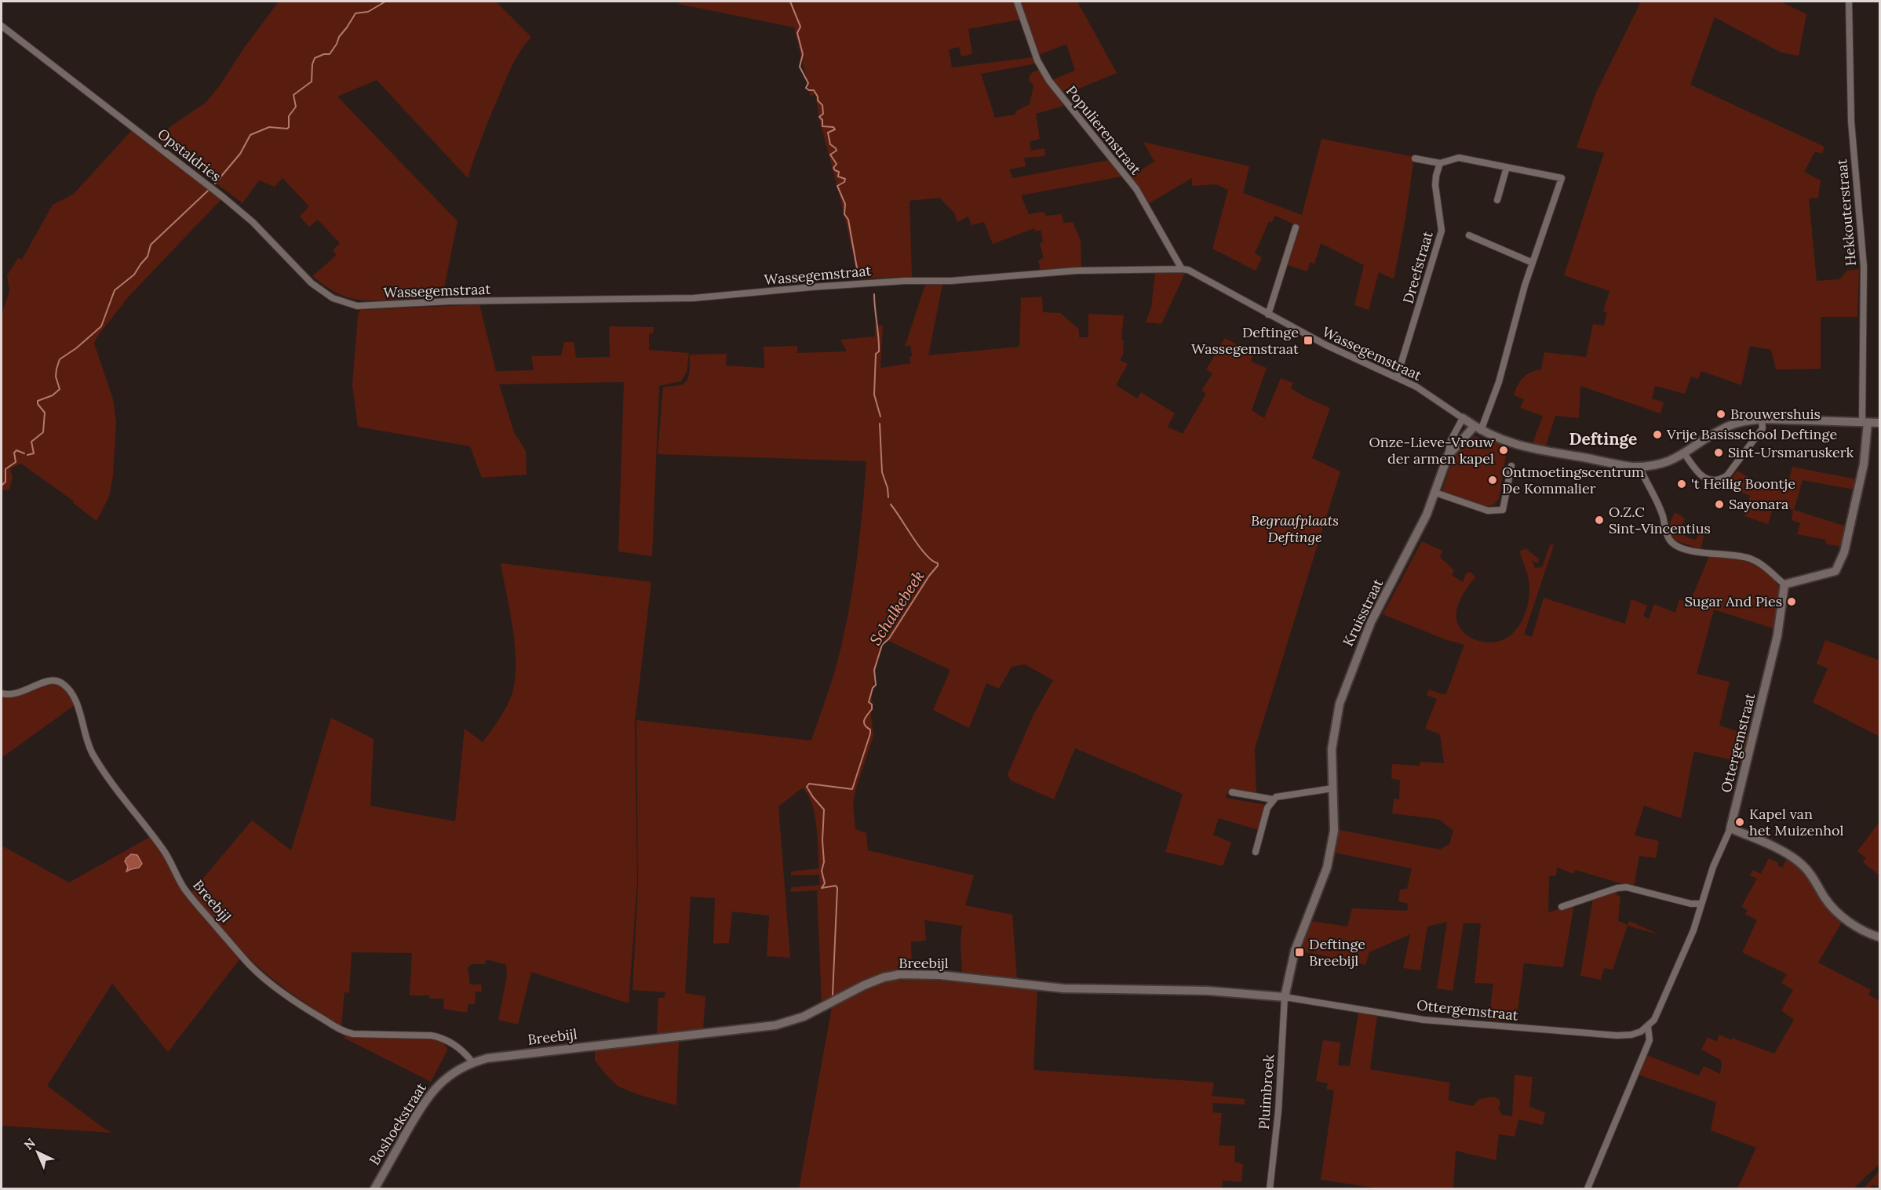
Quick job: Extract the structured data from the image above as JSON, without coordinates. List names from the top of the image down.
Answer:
{
  "streets": {
    "street": [
      "Populierenstraat",
      "Opstaldries",
      "Hekkouterstraat",
      "Dreefstraat",
      "Wassegemstraat",
      "Kruisstraat",
      "Ottergemstraat",
      "Breebijl",
      "Pluimbroek",
      "Boshoekstraat"
    ]
  },
  "crossings": [
    ["Populierenstraat", "Wassegemstraat"],
    ["Opstaldries", "Wassegemstraat"],
    ["Dreefstraat", "Wassegemstraat"],
    ["Wassegemstraat", "Kruisstraat"],
    ["Kruisstraat", "Ottergemstraat"],
    ["Kruisstraat", "Breebijl"],
    ["Kruisstraat", "Pluimbroek"],
    ["Ottergemstraat", "Breebijl"],
    ["Ottergemstraat", "Pluimbroek"],
    ["Breebijl", "Pluimbroek"],
    ["Breebijl", "Boshoekstraat"]
  ],
  "districts": ["Deftinge"],
  "water": ["Schalkebeek"],
  "parks": ["Begraafplaats Deftinge"],
  "places": {
    "transit": ["Deftinge Wassegemstraat", "Deftinge Breebijl"],
    "other": [
      "Brouwershuis",
      "Vrije Basisschool Deftinge",
      "Onze-Lieve-Vrouw der armen kapel",
      "Sint-Ursmaruskerk",
      "Ontmoetingscentrum De Kommalier",
      "'t Heilig Boontje",
      "Sayonara",
      "O.Z.C Sint-Vincentius",
      "Sugar And Pies",
      "Kapel van het Muizenhol"
    ]
  },
  "north": "top left"
}
